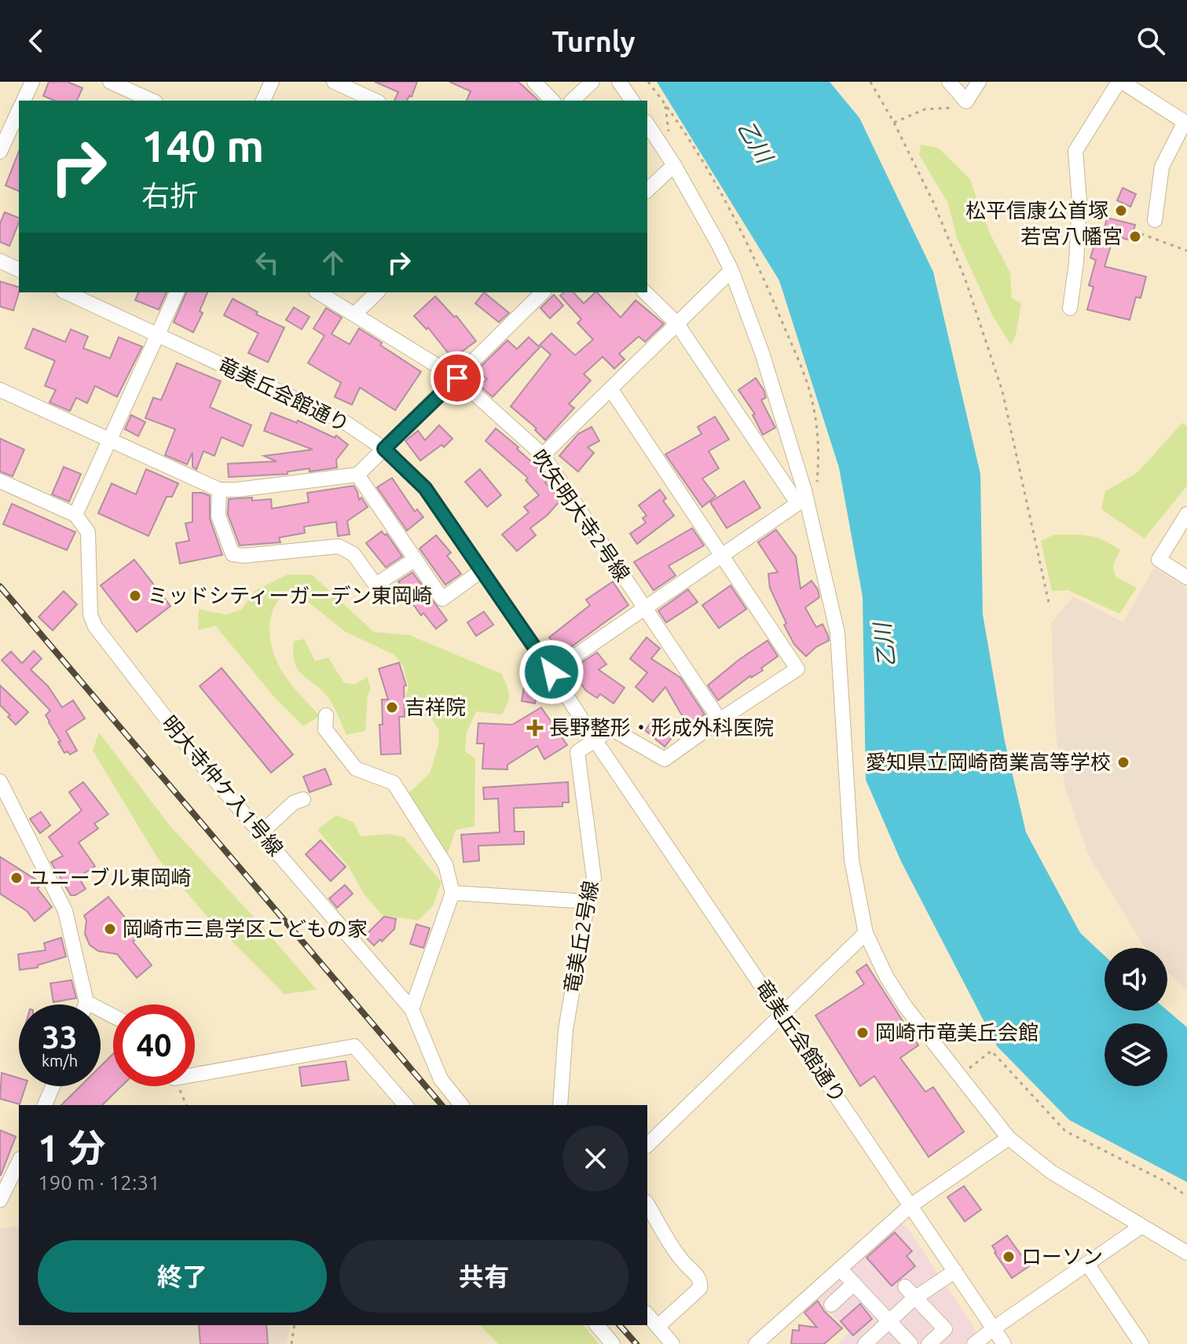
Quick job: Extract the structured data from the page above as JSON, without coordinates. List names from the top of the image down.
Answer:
{
  "streets": {
    "street": [
      "竜美丘会館通り",
      "吹矢明大寺2号線",
      "明大寺仲ケ入1号線",
      "竜美丘2号線"
    ]
  },
  "crossings": [
    ["竜美丘会館通り", "竜美丘2号線"]
  ],
  "water": ["乙川"],
  "places": {
    "other": [
      "松平信康公首塚",
      "若宮八幡宮",
      "ミッドシティーガーデン東岡崎",
      "吉祥院",
      "愛知県立岡崎商業高等学校",
      "ユニーブル東岡崎",
      "岡崎市三島学区こどもの家",
      "岡崎市竜美丘会館",
      "ローソン"
    ],
    "health": ["長野整形・形成外科医院"]
  },
  "page": {
    "header": "Turnly",
    "turn": ["140 m", "右折"],
    "speed": "33 km/h",
    "limit": "40",
    "heading": ["1 分", "190 m · 12:31"],
    "buttons": ["終了", "共有"]
  }
}
